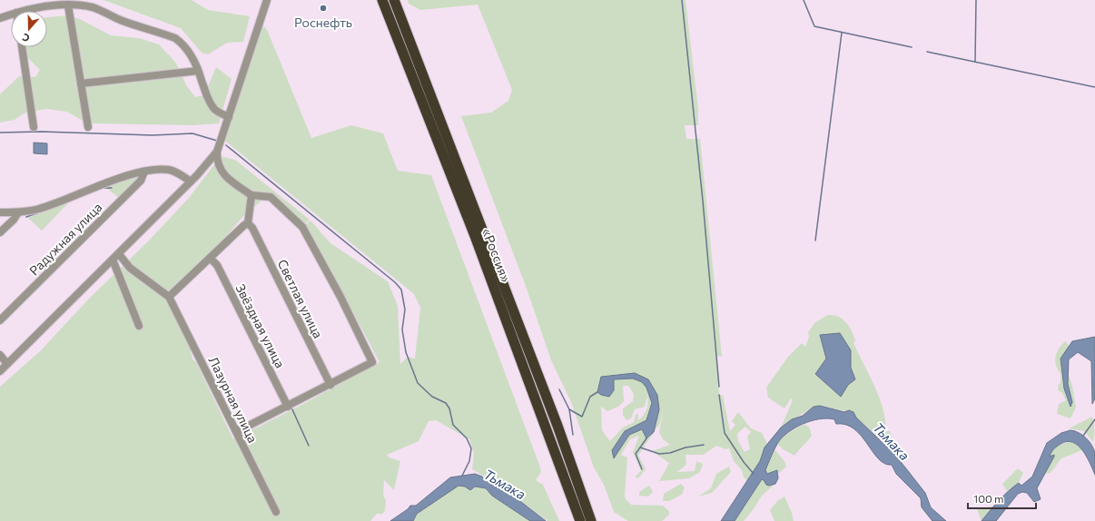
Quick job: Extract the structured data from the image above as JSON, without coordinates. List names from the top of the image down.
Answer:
{
  "streets": {
    "highway": ["«Россия»"],
    "street": [
      "Радужная улица",
      "Светлая улица",
      "Звёздная улица",
      "Лазурная улица"
    ]
  },
  "water": ["Тьмака"],
  "places": ["Роснефть"],
  "scale_bar": "100 m",
  "north": "bottom"
}
